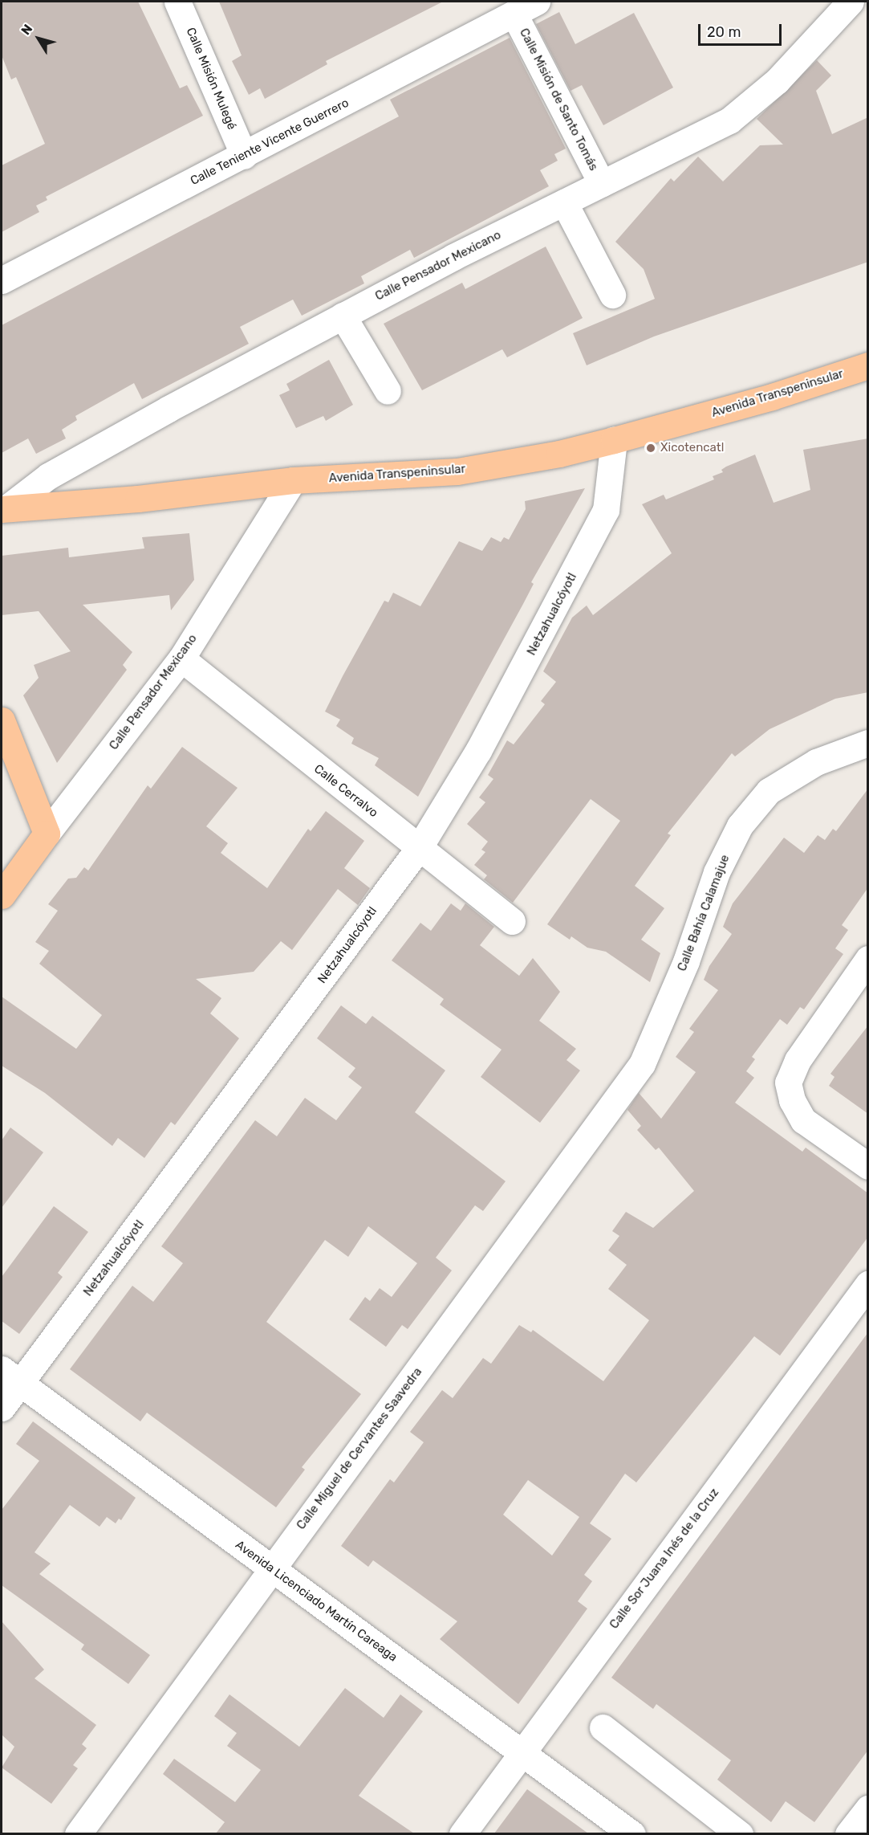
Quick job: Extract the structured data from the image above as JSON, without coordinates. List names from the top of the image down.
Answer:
{
  "streets": {
    "main road": ["Calle Pensador Mexicano", "Avenida Transpeninsular"],
    "street": [
      "Calle Misión Mulegé",
      "Calle Misión de Santo Tomás",
      "Calle Teniente Vicente Guerrero",
      "Netzahualcóyotl",
      "Calle Cerralvo",
      "Calle Bahía Calamajue",
      "Calle Miguel de Cervantes Saavedra",
      "Calle Sor Juana Inés de la Cruz",
      "Avenida Licenciado Martín Careaga"
    ]
  },
  "crossings": [
    ["Calle Misión Mulegé", "Calle Teniente Vicente Guerrero"],
    ["Calle Misión de Santo Tomás", "Calle Teniente Vicente Guerrero"],
    ["Calle Misión de Santo Tomás", "Calle Pensador Mexicano"],
    ["Calle Pensador Mexicano", "Avenida Transpeninsular"],
    ["Calle Pensador Mexicano", "Calle Cerralvo"],
    ["Avenida Transpeninsular", "Netzahualcóyotl"],
    ["Netzahualcóyotl", "Calle Cerralvo"],
    ["Netzahualcóyotl", "Avenida Licenciado Martín Careaga"],
    ["Calle Bahía Calamajue", "Calle Miguel de Cervantes Saavedra"],
    ["Calle Miguel de Cervantes Saavedra", "Avenida Licenciado Martín Careaga"],
    ["Calle Sor Juana Inés de la Cruz", "Avenida Licenciado Martín Careaga"]
  ],
  "places": ["Xicotencatl"],
  "scale_bar": "20 m",
  "north": "top left"
}
